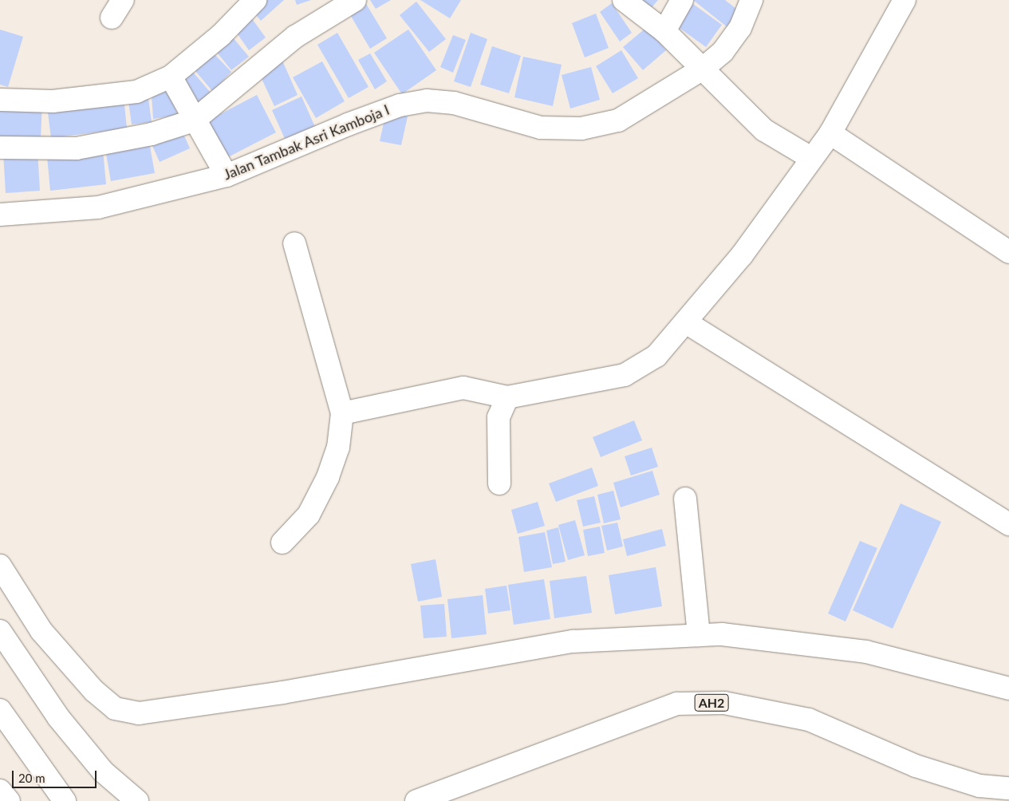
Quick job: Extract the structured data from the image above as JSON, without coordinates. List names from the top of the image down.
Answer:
{
  "streets": {
    "main road": ["Jalan Tambak Asri Kamboja I", "AH2"]
  },
  "scale_bar": "20 m"
}
